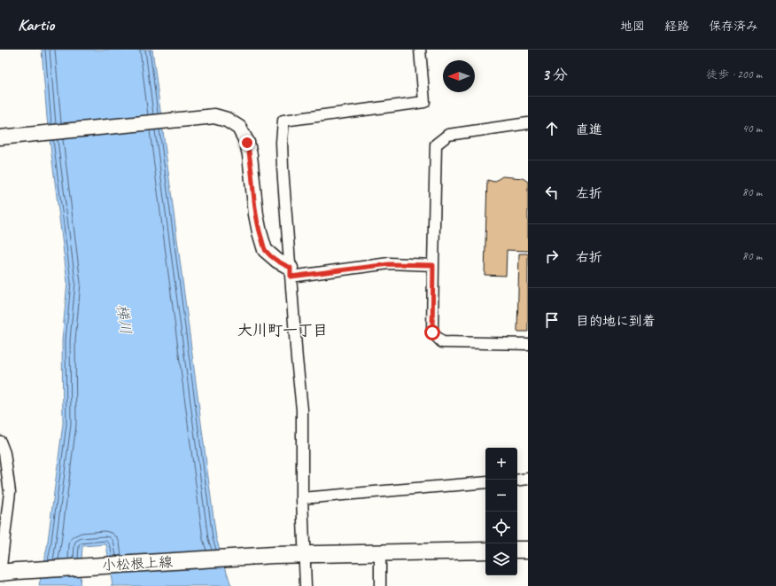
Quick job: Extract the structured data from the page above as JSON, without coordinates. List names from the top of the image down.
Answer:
{
  "streets": {
    "main road": ["小松根上線"]
  },
  "districts": ["大川町一丁目"],
  "water": ["梯川"],
  "north": "left",
  "page": {
    "header": "Kartio",
    "nav": ["地図", "経路", "保存済み"],
    "heading": ["3 分", "徒歩 · 200 m"],
    "list": [
      ["直進", "40 m"],
      ["左折", "80 m"],
      ["右折", "80 m"],
      "目的地に到着"
    ],
    "map_buttons": ["+", "−"]
  }
}
